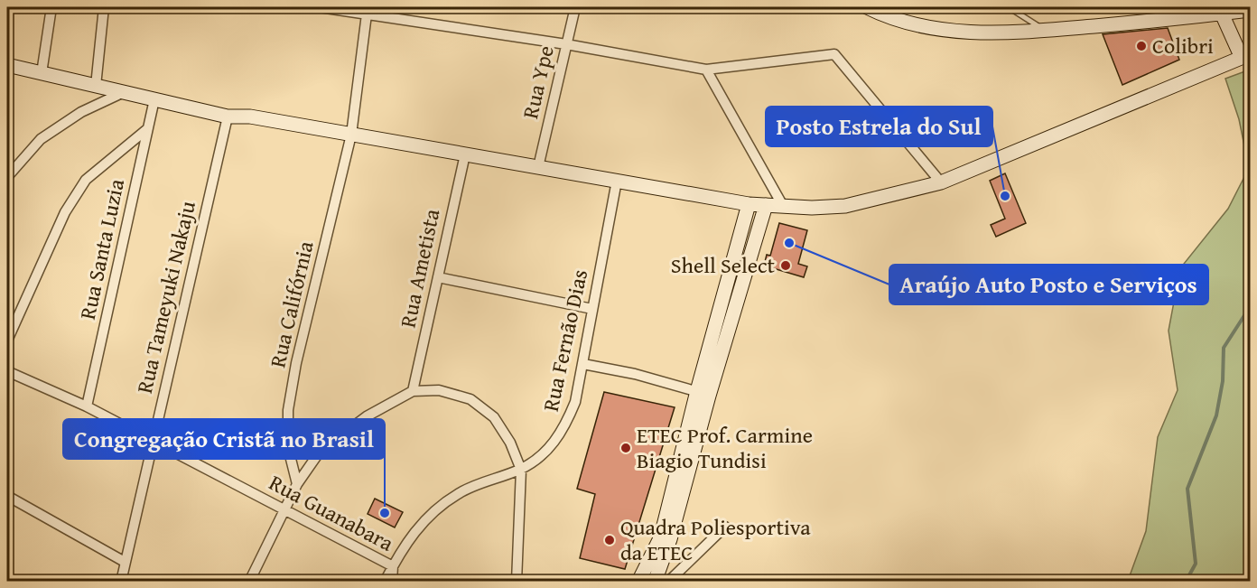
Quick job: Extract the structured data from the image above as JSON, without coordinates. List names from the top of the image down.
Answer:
{
  "streets": {
    "street": [
      "Rua Ype",
      "Rua Santa Luzia",
      "Rua Ametista",
      "Rua Tameyuki Nakaju",
      "Rua Califórnia",
      "Rua Fernão Dias",
      "Rua Guanabara"
    ]
  },
  "crossings": [
    ["Rua Santa Luzia", "Rua Guanabara"],
    ["Rua Tameyuki Nakaju", "Rua Guanabara"],
    ["Rua Fernão Dias", "Rua Guanabara"]
  ],
  "places": [
    "Colibri",
    "Posto Estrela do Sul",
    "Araújo Auto Posto e Serviços",
    "Shell Select",
    "ETEC Prof. Carmine Biagio Tundisi",
    "Congregação Cristã no Brasil",
    "Quadra Poliesportiva da ETEC"
  ]
}
